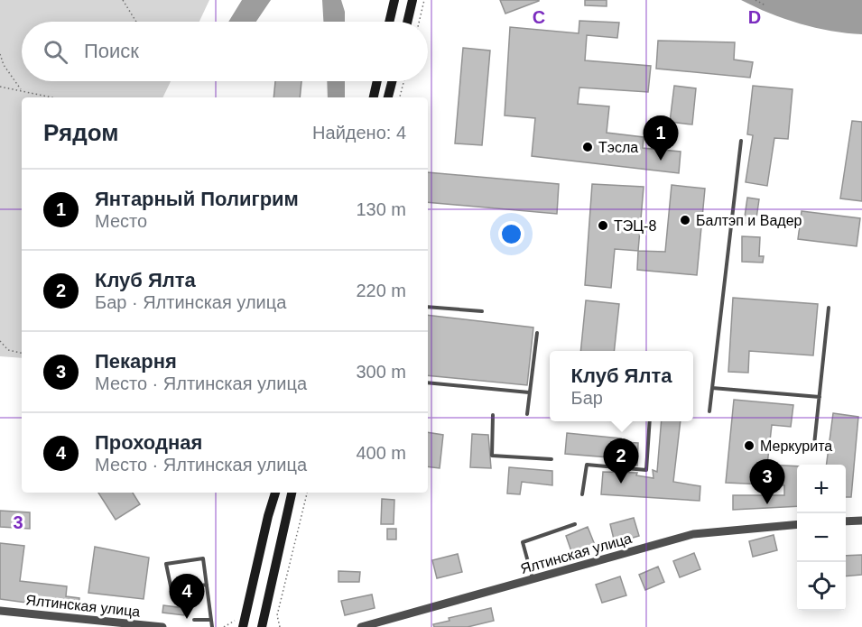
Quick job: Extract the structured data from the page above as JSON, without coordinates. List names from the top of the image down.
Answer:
{
  "streets": {
    "street": ["Ялтинская улица"]
  },
  "places": [
    "Тэсла",
    "Балтэп и Вадер",
    "ТЭЦ-8",
    "Меркурита"
  ],
  "page": {
    "search": "Поиск",
    "heading": ["Рядом", "Найдено: 4"],
    "pins": [
      "1",
      "2",
      "3",
      "4"
    ],
    "list": [
      {
        "mark": "1",
        "name": "Янтарный Полигрим",
        "note": "Место",
        "value": "130 m"
      },
      {
        "mark": "2",
        "name": "Клуб Ялта",
        "note": "Бар · Ялтинская улица",
        "value": "220 m"
      },
      {
        "mark": "3",
        "name": "Пекарня",
        "note": "Место · Ялтинская улица",
        "value": "300 m"
      },
      {
        "mark": "4",
        "name": "Проходная",
        "note": "Место · Ялтинская улица",
        "value": "400 m"
      }
    ],
    "popup": ["Клуб Ялта", "Бар"],
    "map_buttons": ["+", "−"]
  },
  "grid": {
    "columns": ["C", "D"],
    "rows": ["3"]
  }
}
